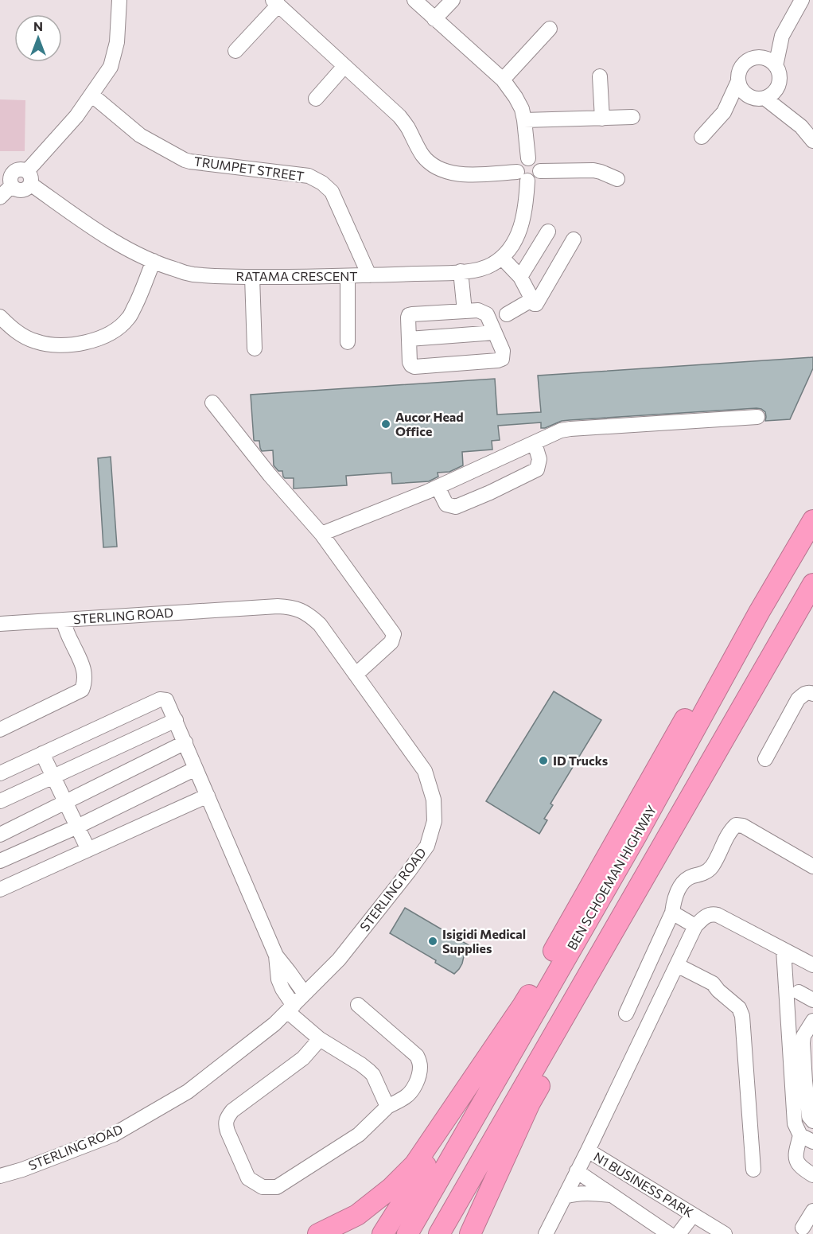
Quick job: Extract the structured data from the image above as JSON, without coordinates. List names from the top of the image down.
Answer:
{
  "streets": {
    "highway": ["BEN SCHOEMAN HIGHWAY"],
    "street": [
      "TRUMPET STREET",
      "RATAMA CRESCENT",
      "STERLING ROAD",
      "N1 BUSINESS PARK"
    ]
  },
  "crossings": [
    ["TRUMPET STREET", "RATAMA CRESCENT"]
  ],
  "places": ["Aucor Head Office", "ID Trucks", "Isigidi Medical Supplies"],
  "north": "top"
}
